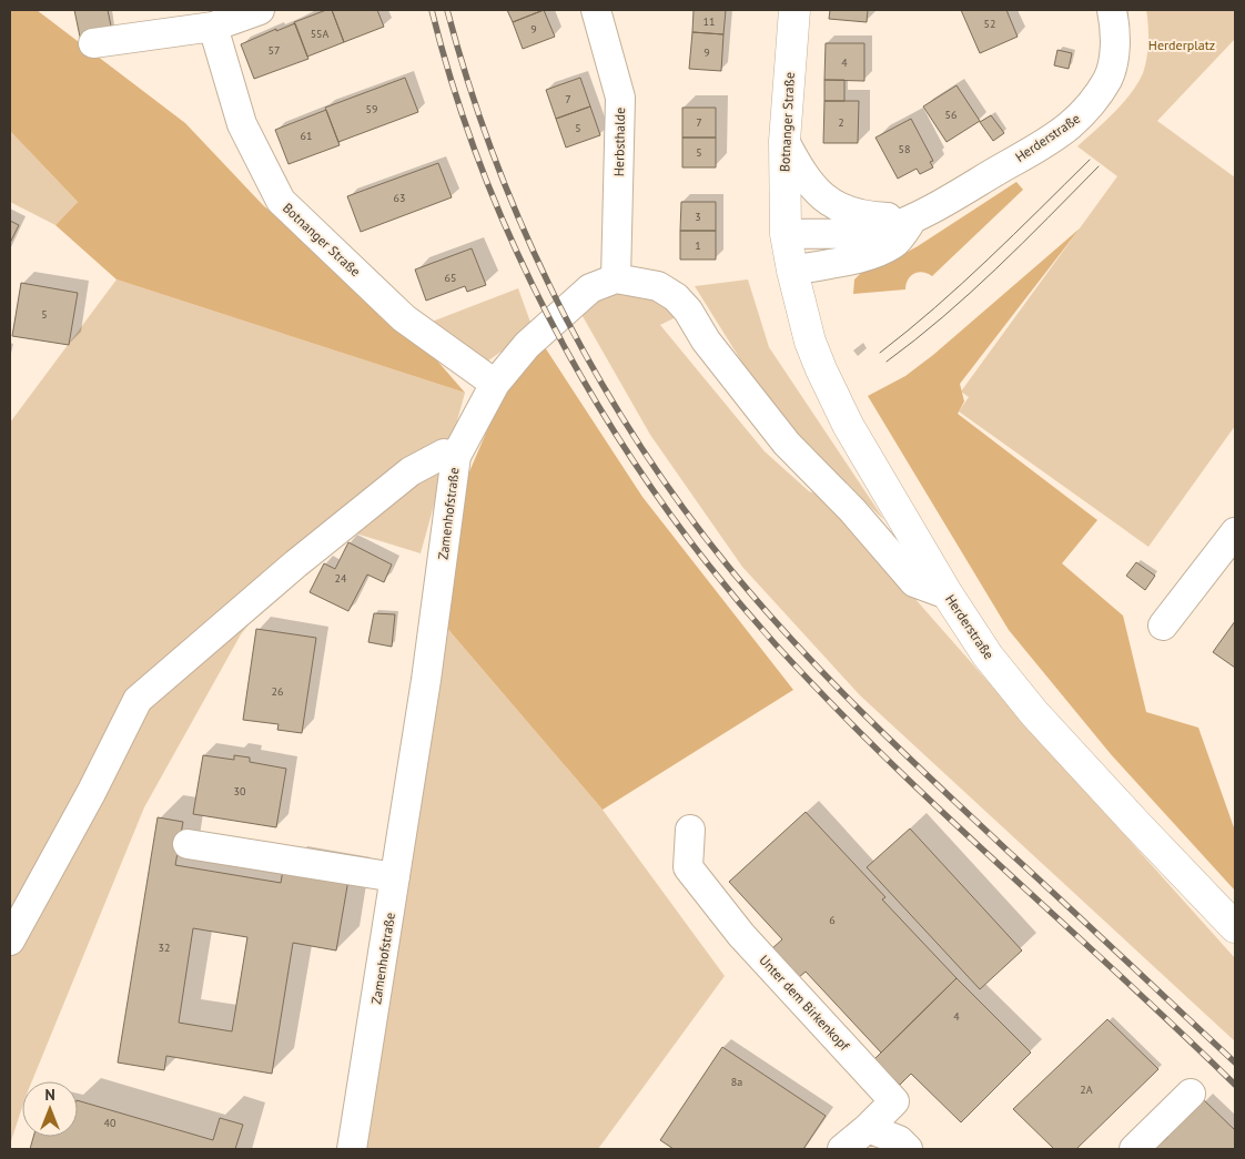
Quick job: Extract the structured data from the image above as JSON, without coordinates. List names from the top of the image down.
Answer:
{
  "streets": {
    "main road": ["Botnanger Straße", "Herderstraße"],
    "street": ["Herbsthalde", "Zamenhofstraße", "Unter dem Birkenkopf"]
  },
  "crossings": [
    ["Botnanger Straße", "Herderstraße"],
    ["Botnanger Straße", "Zamenhofstraße"],
    ["Herbsthalde", "Zamenhofstraße"]
  ],
  "parks": ["Herderplatz"],
  "house_numbers": [
    "11",
    "52",
    "9",
    "55A",
    "57",
    "9",
    "4",
    "7",
    "59",
    "56",
    "7",
    "2",
    "5",
    "61",
    "58",
    "5",
    "63",
    "3",
    "1",
    "65",
    "5",
    "24",
    "26",
    "30",
    "6",
    "32",
    "4",
    "8a",
    "2A",
    "40"
  ],
  "north": "top"
}
